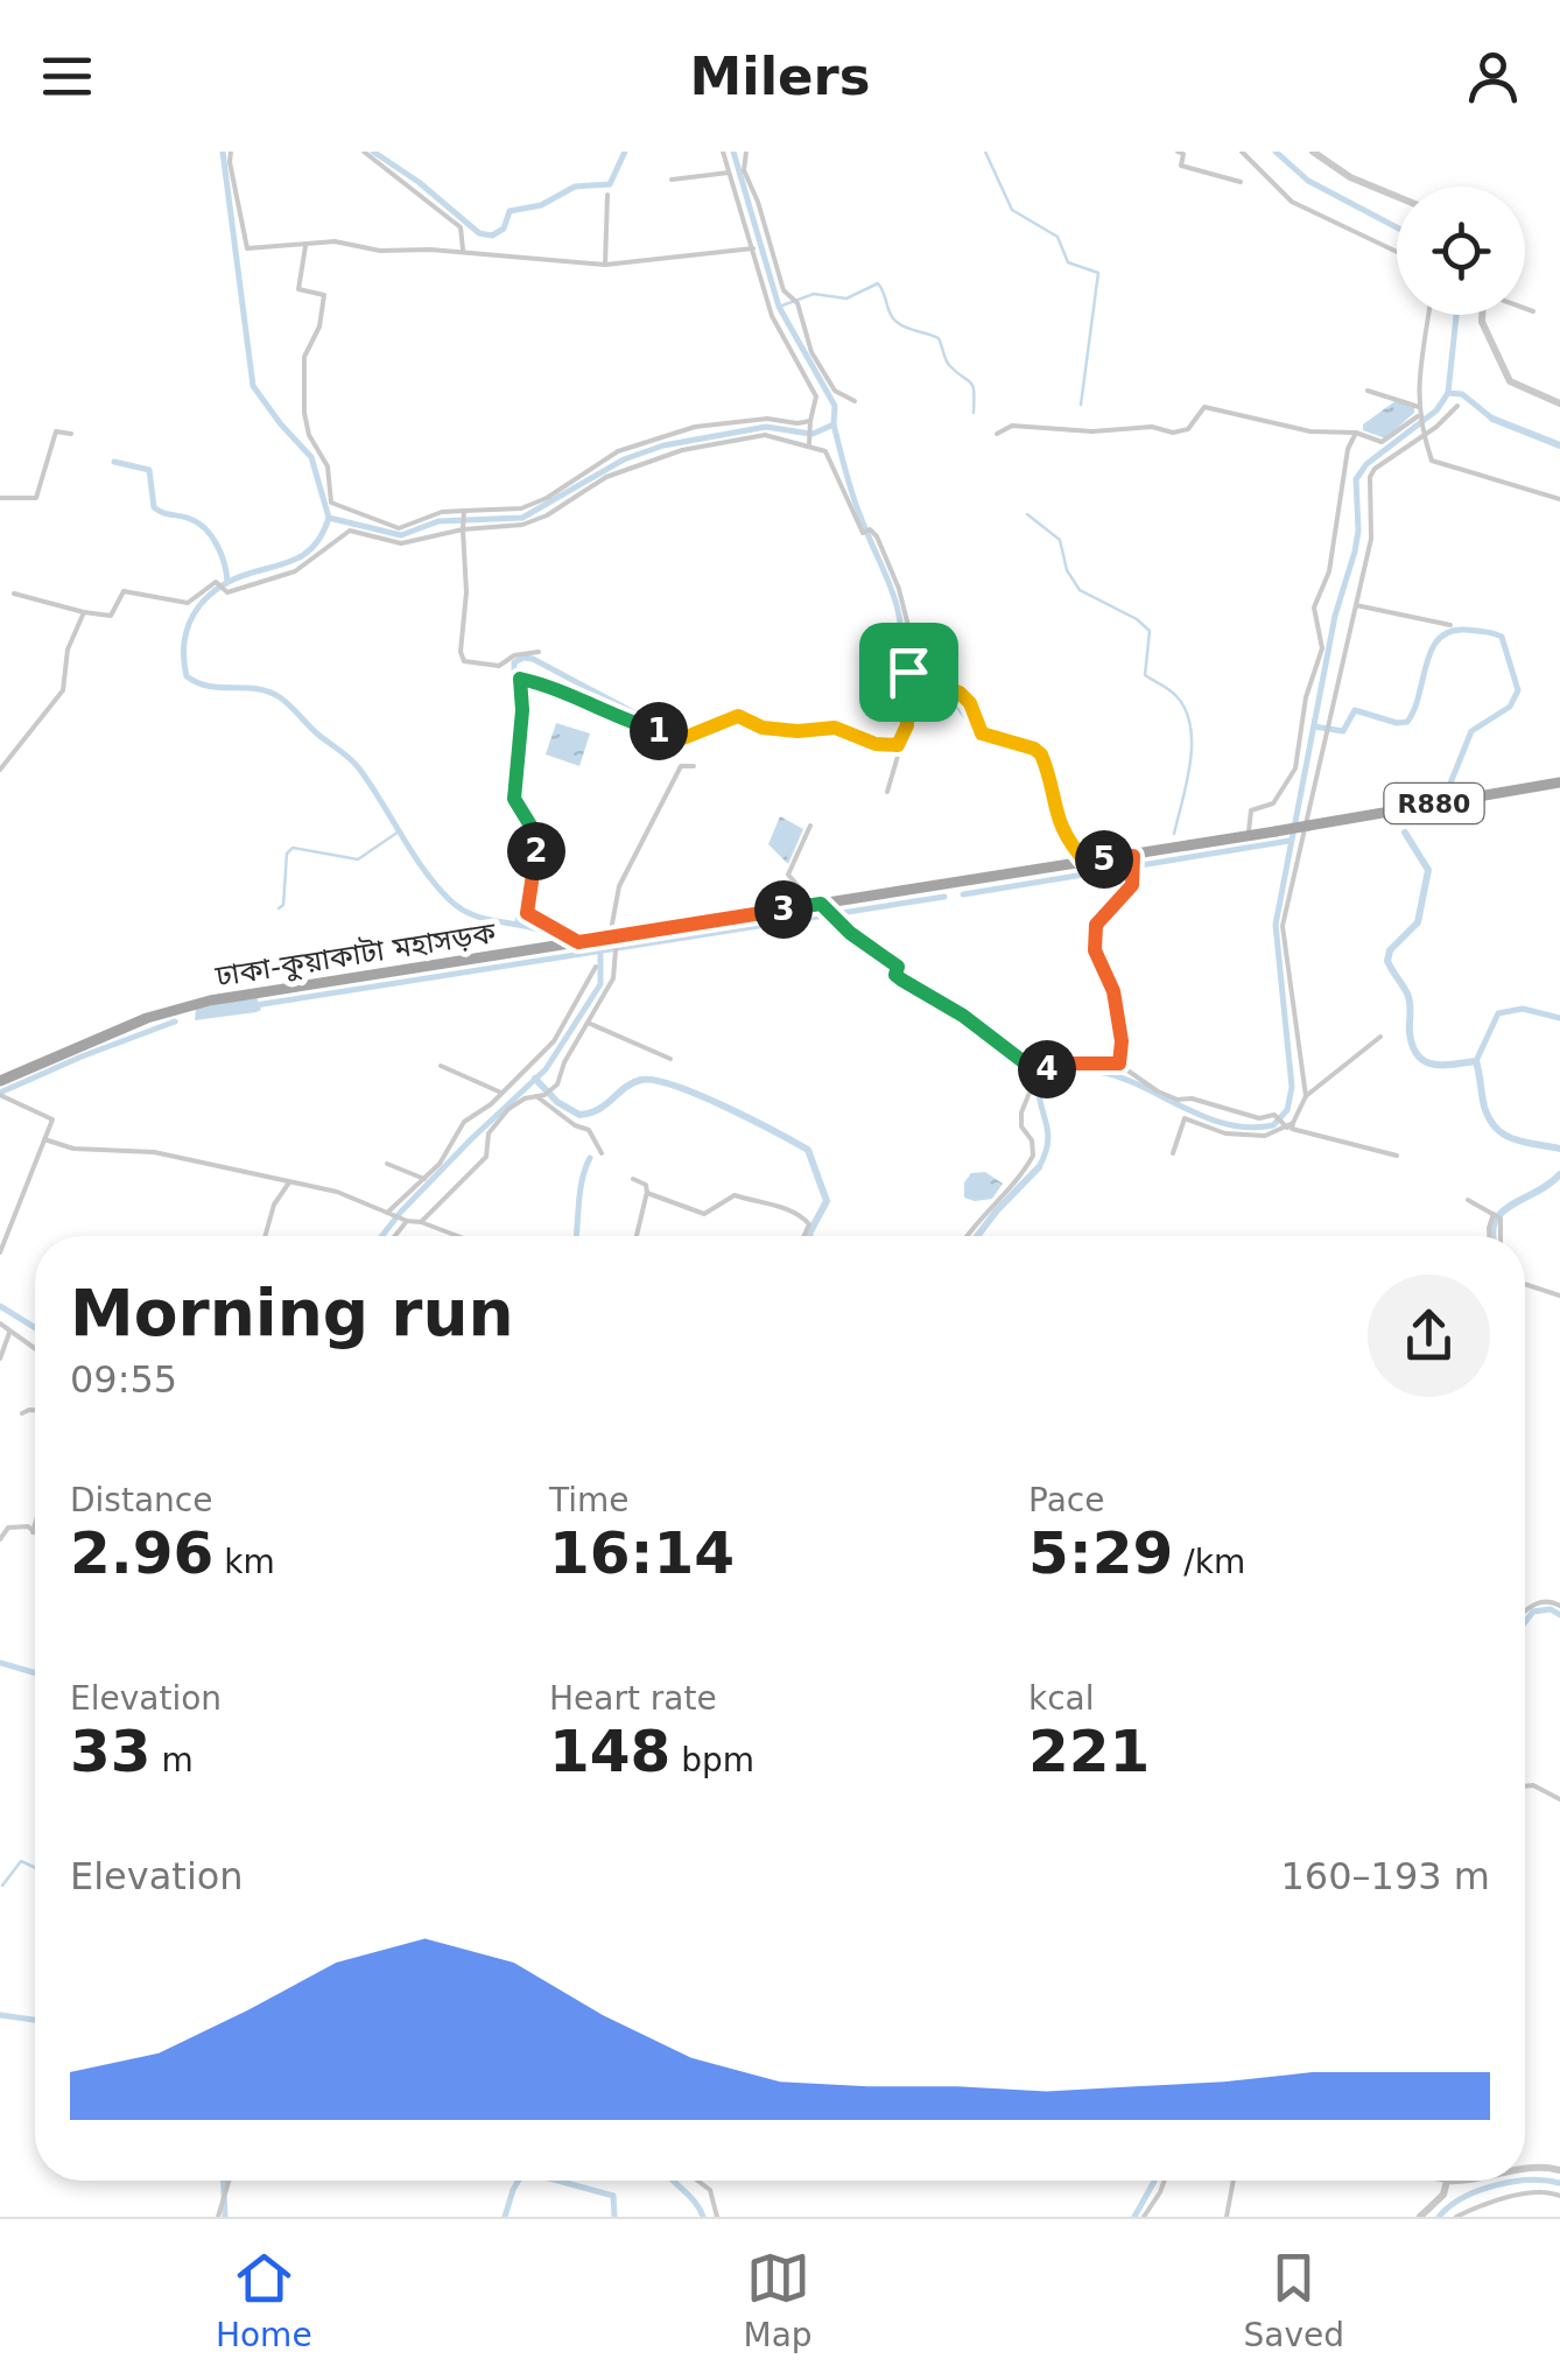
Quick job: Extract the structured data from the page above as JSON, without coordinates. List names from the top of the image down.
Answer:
{
  "streets": {
    "main road": ["R880", "ঢাকা-কুয়াকাটা মহাসড়ক"]
  },
  "page": {
    "header": "Milers",
    "pins": [
      "1",
      "2",
      "5",
      "3",
      "4"
    ],
    "heading": ["Morning run", "09:55"],
    "stats": [
      ["Distance", "2.96 km"],
      ["Time", "16:14"],
      ["Pace", "5:29 /km"],
      ["Elevation", "33 m"],
      ["Heart rate", "148 bpm"],
      ["kcal", "221"]
    ],
    "chart": ["Elevation", "160–193 m"],
    "tabs": ["Home", "Map", "Saved"]
  }
}
